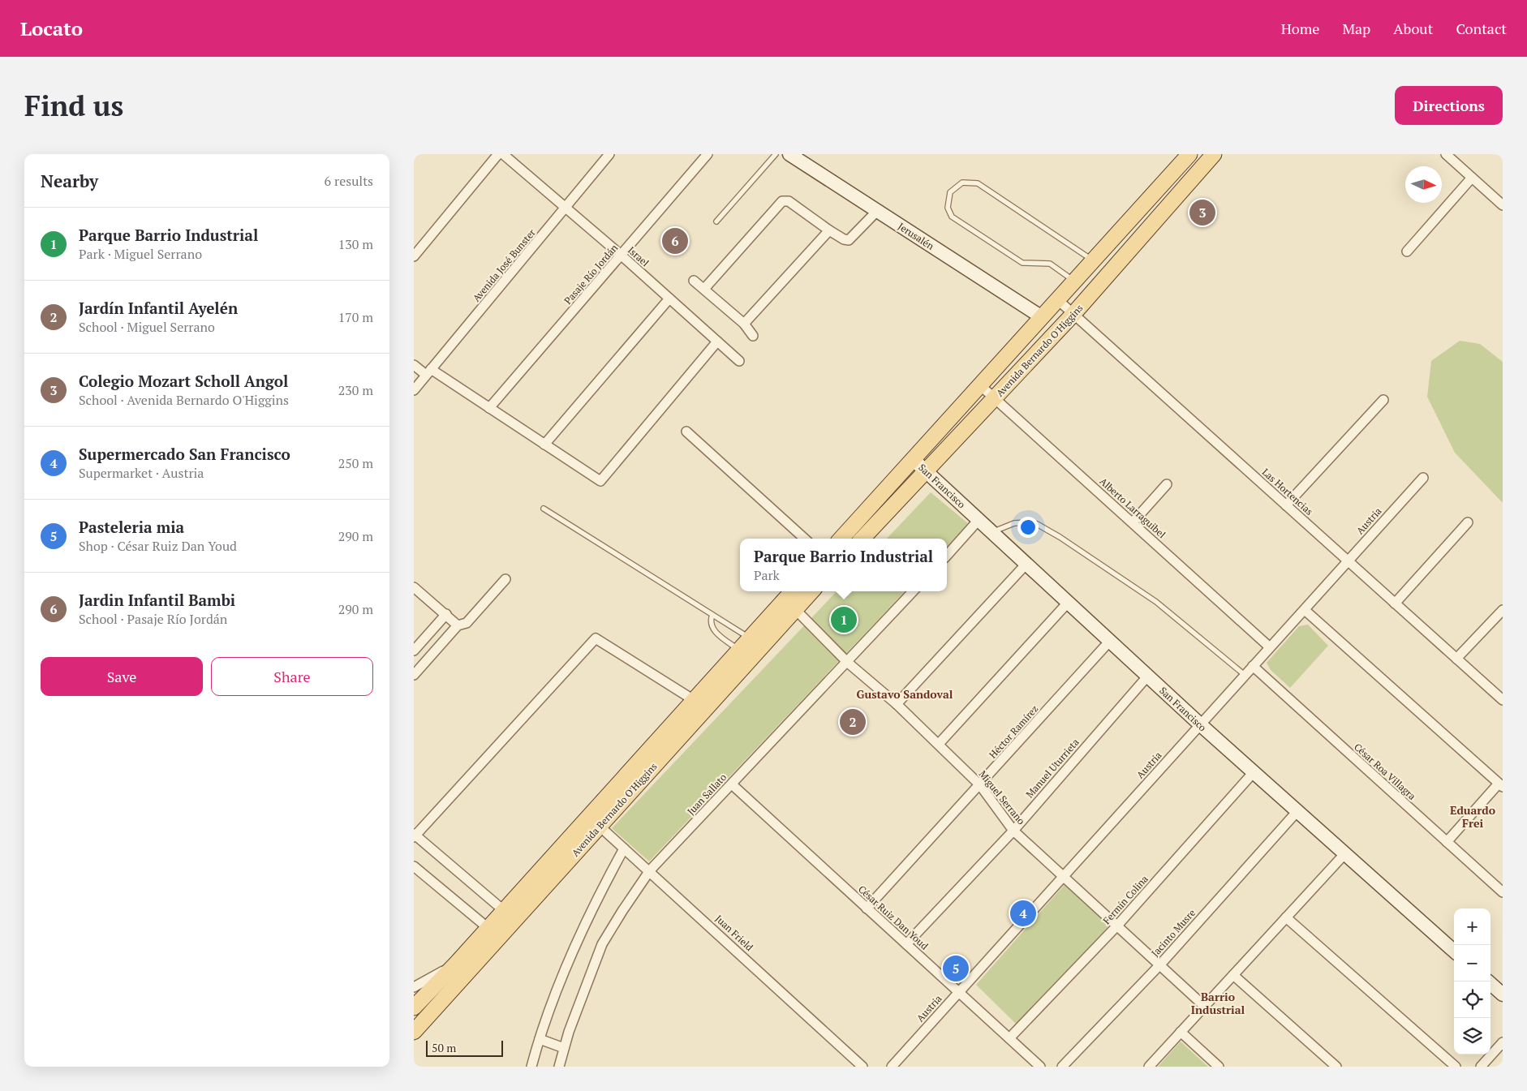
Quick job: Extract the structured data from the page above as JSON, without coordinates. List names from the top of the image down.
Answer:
{
  "streets": {
    "main road": ["Avenida Bernardo O'Higgins"],
    "street": [
      "Jerusalén",
      "Israel",
      "Avenida José Bunster",
      "Pasaje Río Jordán",
      "San Francisco",
      "Las Hortencias",
      "Alberto Larraguibel",
      "Austria",
      "Héctor Ramírez",
      "Manuel Uturrieta",
      "César Roa Villagra",
      "Juan Sallato",
      "Miguel Serrano",
      "Fermín Colina",
      "César Ruiz Dan Youd",
      "Juan Frield",
      "Jacinto Musre"
    ]
  },
  "crossings": [
    ["Jerusalén", "Avenida Bernardo O'Higgins"],
    ["Israel", "Avenida José Bunster"],
    ["Israel", "Pasaje Río Jordán"],
    ["Avenida Bernardo O'Higgins", "San Francisco"],
    ["Avenida Bernardo O'Higgins", "Las Hortencias"],
    ["Avenida Bernardo O'Higgins", "Alberto Larraguibel"],
    ["Avenida Bernardo O'Higgins", "Miguel Serrano"],
    ["Avenida Bernardo O'Higgins", "Juan Frield"],
    ["San Francisco", "Austria"],
    ["San Francisco", "Héctor Ramírez"],
    ["San Francisco", "Manuel Uturrieta"],
    ["San Francisco", "Fermín Colina"],
    ["San Francisco", "Jacinto Musre"],
    ["Las Hortencias", "Austria"],
    ["Alberto Larraguibel", "Austria"],
    ["Austria", "César Roa Villagra"],
    ["Austria", "Miguel Serrano"],
    ["Austria", "César Ruiz Dan Youd"],
    ["Héctor Ramírez", "Miguel Serrano"],
    ["Héctor Ramírez", "César Ruiz Dan Youd"],
    ["Manuel Uturrieta", "Miguel Serrano"],
    ["Manuel Uturrieta", "César Ruiz Dan Youd"],
    ["Juan Sallato", "Miguel Serrano"],
    ["Juan Sallato", "César Ruiz Dan Youd"],
    ["Juan Sallato", "Juan Frield"],
    ["Miguel Serrano", "Fermín Colina"],
    ["Miguel Serrano", "Jacinto Musre"],
    ["Fermín Colina", "César Ruiz Dan Youd"]
  ],
  "districts": ["Gustavo Sandoval", "Eduardo Frei", "Barrio Industrial"],
  "scale_bar": "50 m",
  "north": "right",
  "page": {
    "header": "Locato",
    "nav": [
      "Home",
      "Map",
      "About",
      "Contact"
    ],
    "buttons": [
      "Directions",
      ["Save", "Share"]
    ],
    "title": "Find us",
    "heading": ["Nearby", "6 results"],
    "pins": [
      "3",
      "6",
      "1",
      "2",
      "4",
      "5"
    ],
    "list": [
      {
        "mark": "1",
        "name": "Parque Barrio Industrial",
        "note": "Park · Miguel Serrano",
        "value": "130 m"
      },
      {
        "mark": "2",
        "name": "Jardín Infantil Ayelén",
        "note": "School · Miguel Serrano",
        "value": "170 m"
      },
      {
        "mark": "3",
        "name": "Colegio Mozart Scholl Angol",
        "note": "School · Avenida Bernardo O'Higgins",
        "value": "230 m"
      },
      {
        "mark": "4",
        "name": "Supermercado San Francisco",
        "note": "Supermarket · Austria",
        "value": "250 m"
      },
      {
        "mark": "5",
        "name": "Pasteleria mia",
        "note": "Shop · César Ruiz Dan Youd",
        "value": "290 m"
      },
      {
        "mark": "6",
        "name": "Jardin Infantil Bambi",
        "note": "School · Pasaje Río Jordán",
        "value": "290 m"
      }
    ],
    "popup": ["Parque Barrio Industrial", "Park"],
    "map_buttons": ["+", "−"],
    "scale": "50 m"
  }
}
